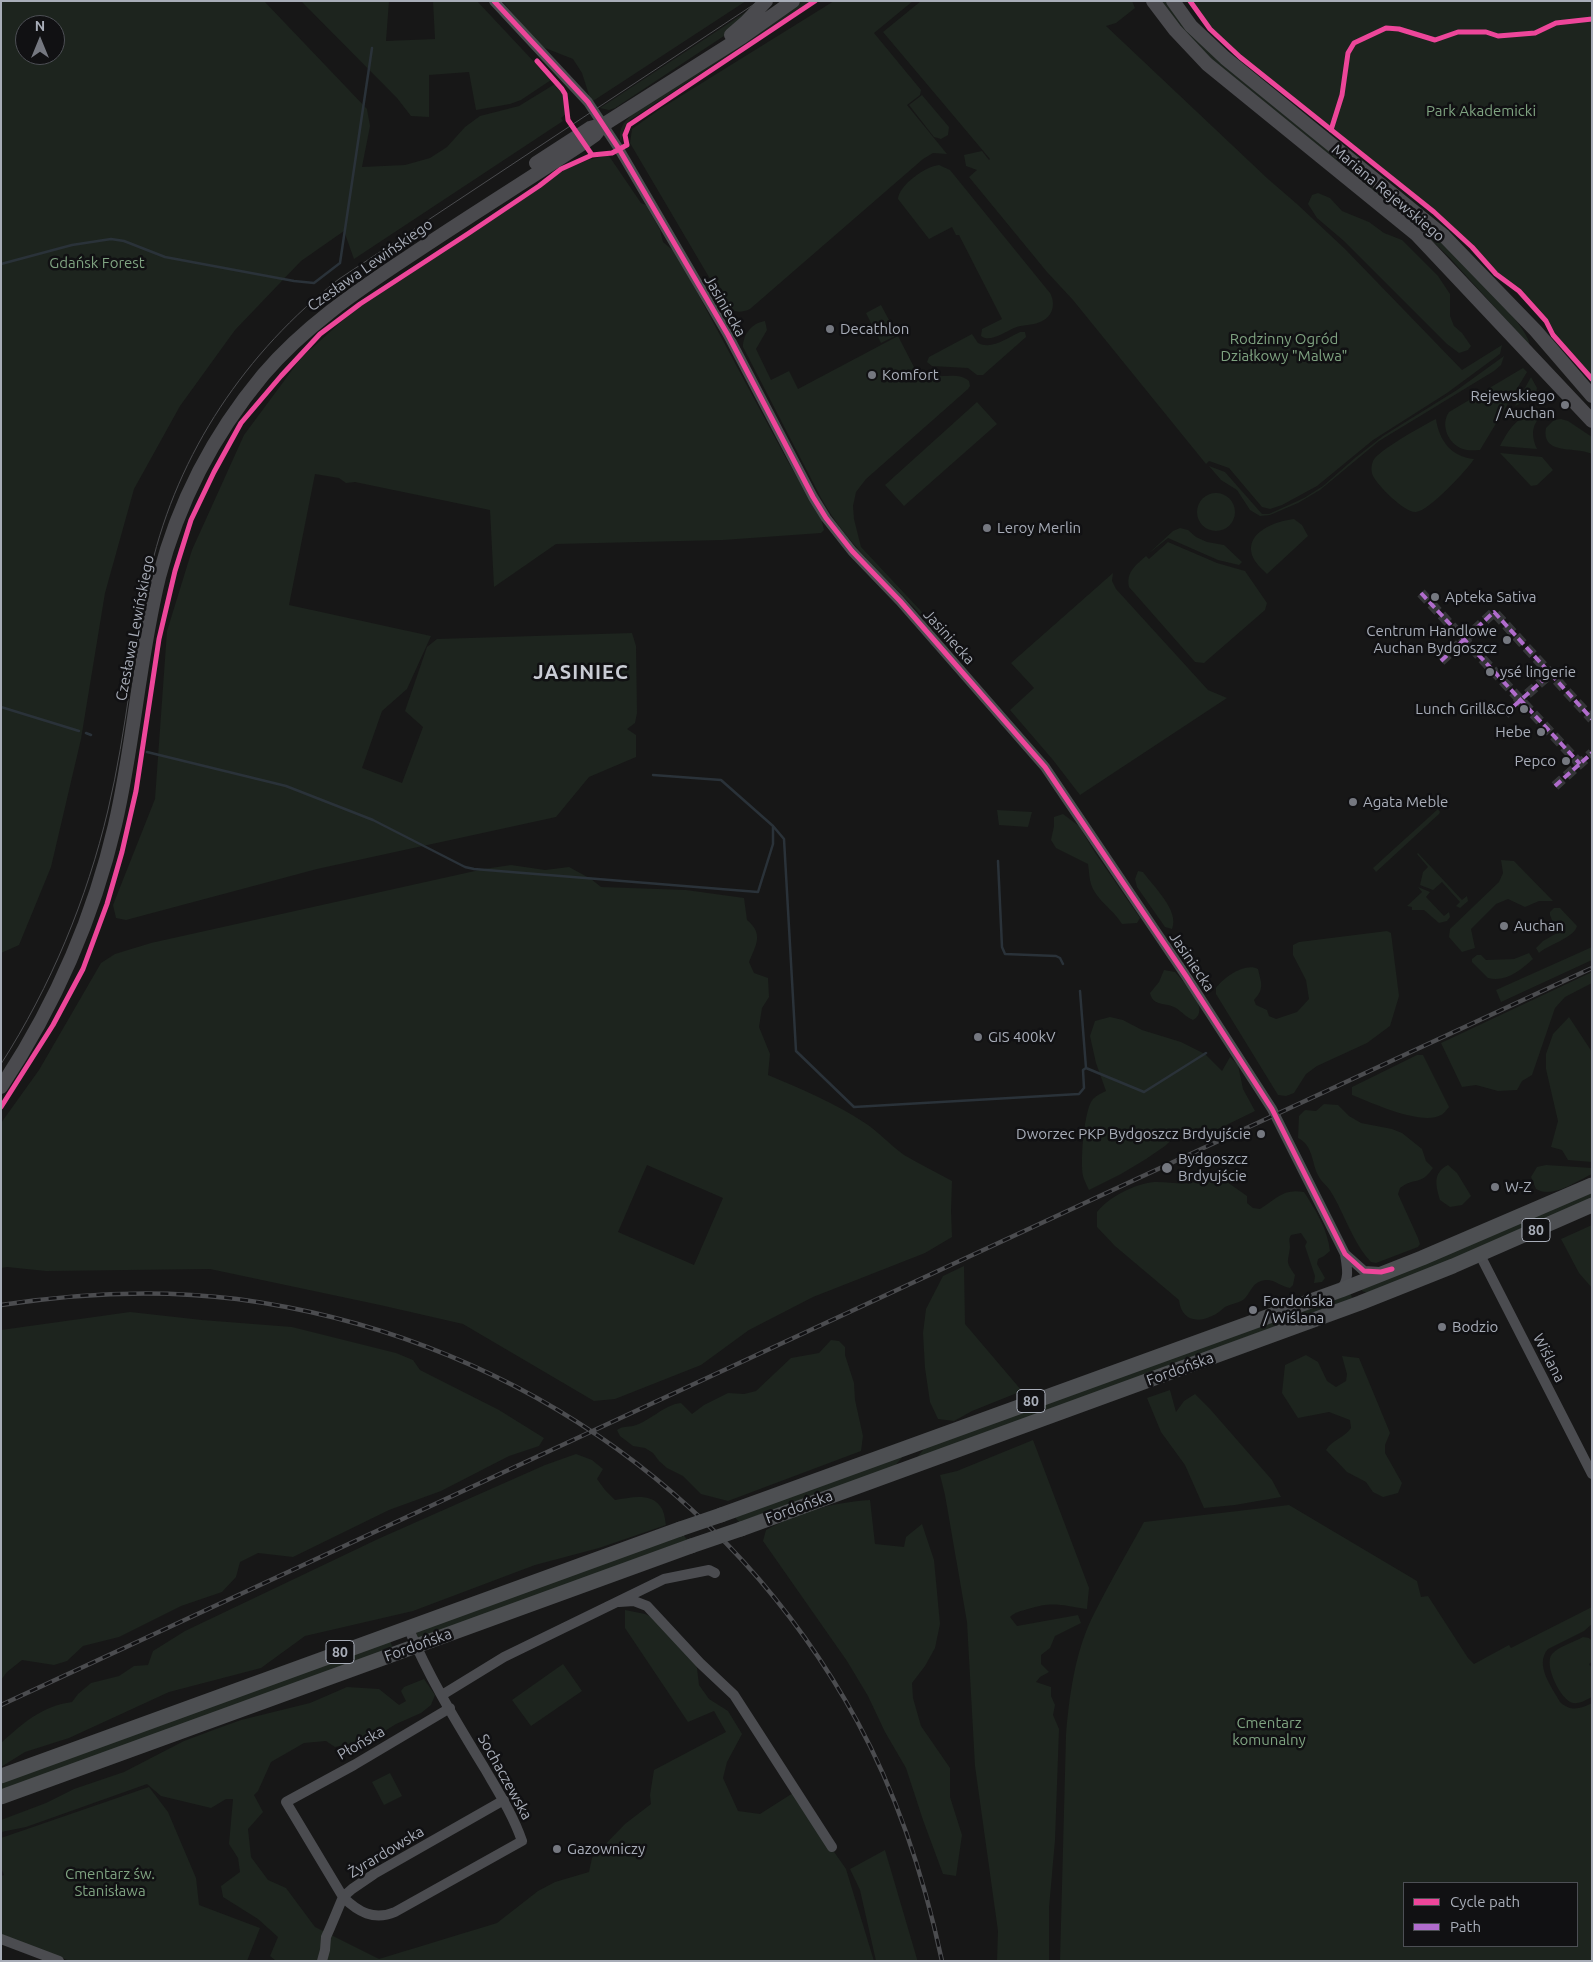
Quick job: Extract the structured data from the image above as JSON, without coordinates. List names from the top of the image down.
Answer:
{
  "streets": {
    "main road": ["80", "Fordońska"],
    "street": [
      "Mariana Rejewskiego",
      "Czesława Lewińskiego",
      "Jasiniecka",
      "Wiślana",
      "Płońska",
      "Sochaczewska",
      "Żyrardowska"
    ]
  },
  "crossings": [
    ["Czesława Lewińskiego", "Jasiniecka"],
    ["Jasiniecka", "Fordońska"],
    ["Wiślana", "Fordońska"],
    ["Fordońska", "Sochaczewska"],
    ["Płońska", "Sochaczewska"],
    ["Płońska", "Żyrardowska"],
    ["Sochaczewska", "Żyrardowska"]
  ],
  "districts": ["JASINIEC"],
  "parks": [
    "Park Akademicki",
    "Gdańsk Forest",
    "Rodzinny Ogród Działkowy \"Malwa\"",
    "Cmentarz komunalny",
    "Cmentarz św. Stanisława"
  ],
  "places": [
    "Decathlon",
    "Komfort",
    "Rejewskiego / Auchan",
    "Leroy Merlin",
    "Apteka Sativa",
    "Centrum Handlowe Auchan Bydgoszcz",
    "ysé lingerie",
    "Lunch Grill&Co",
    "Hebe",
    "Pepco",
    "Agata Meble",
    "Auchan",
    "GIS 400kV",
    "Dworzec PKP Bydgoszcz Brdyujście",
    "Bydgoszcz Brdyujście",
    "W-Z",
    "Fordońska / Wiślana",
    "Bodzio",
    "Gazowniczy"
  ],
  "legend": ["Cycle path", "Path"],
  "north": "top"
}
